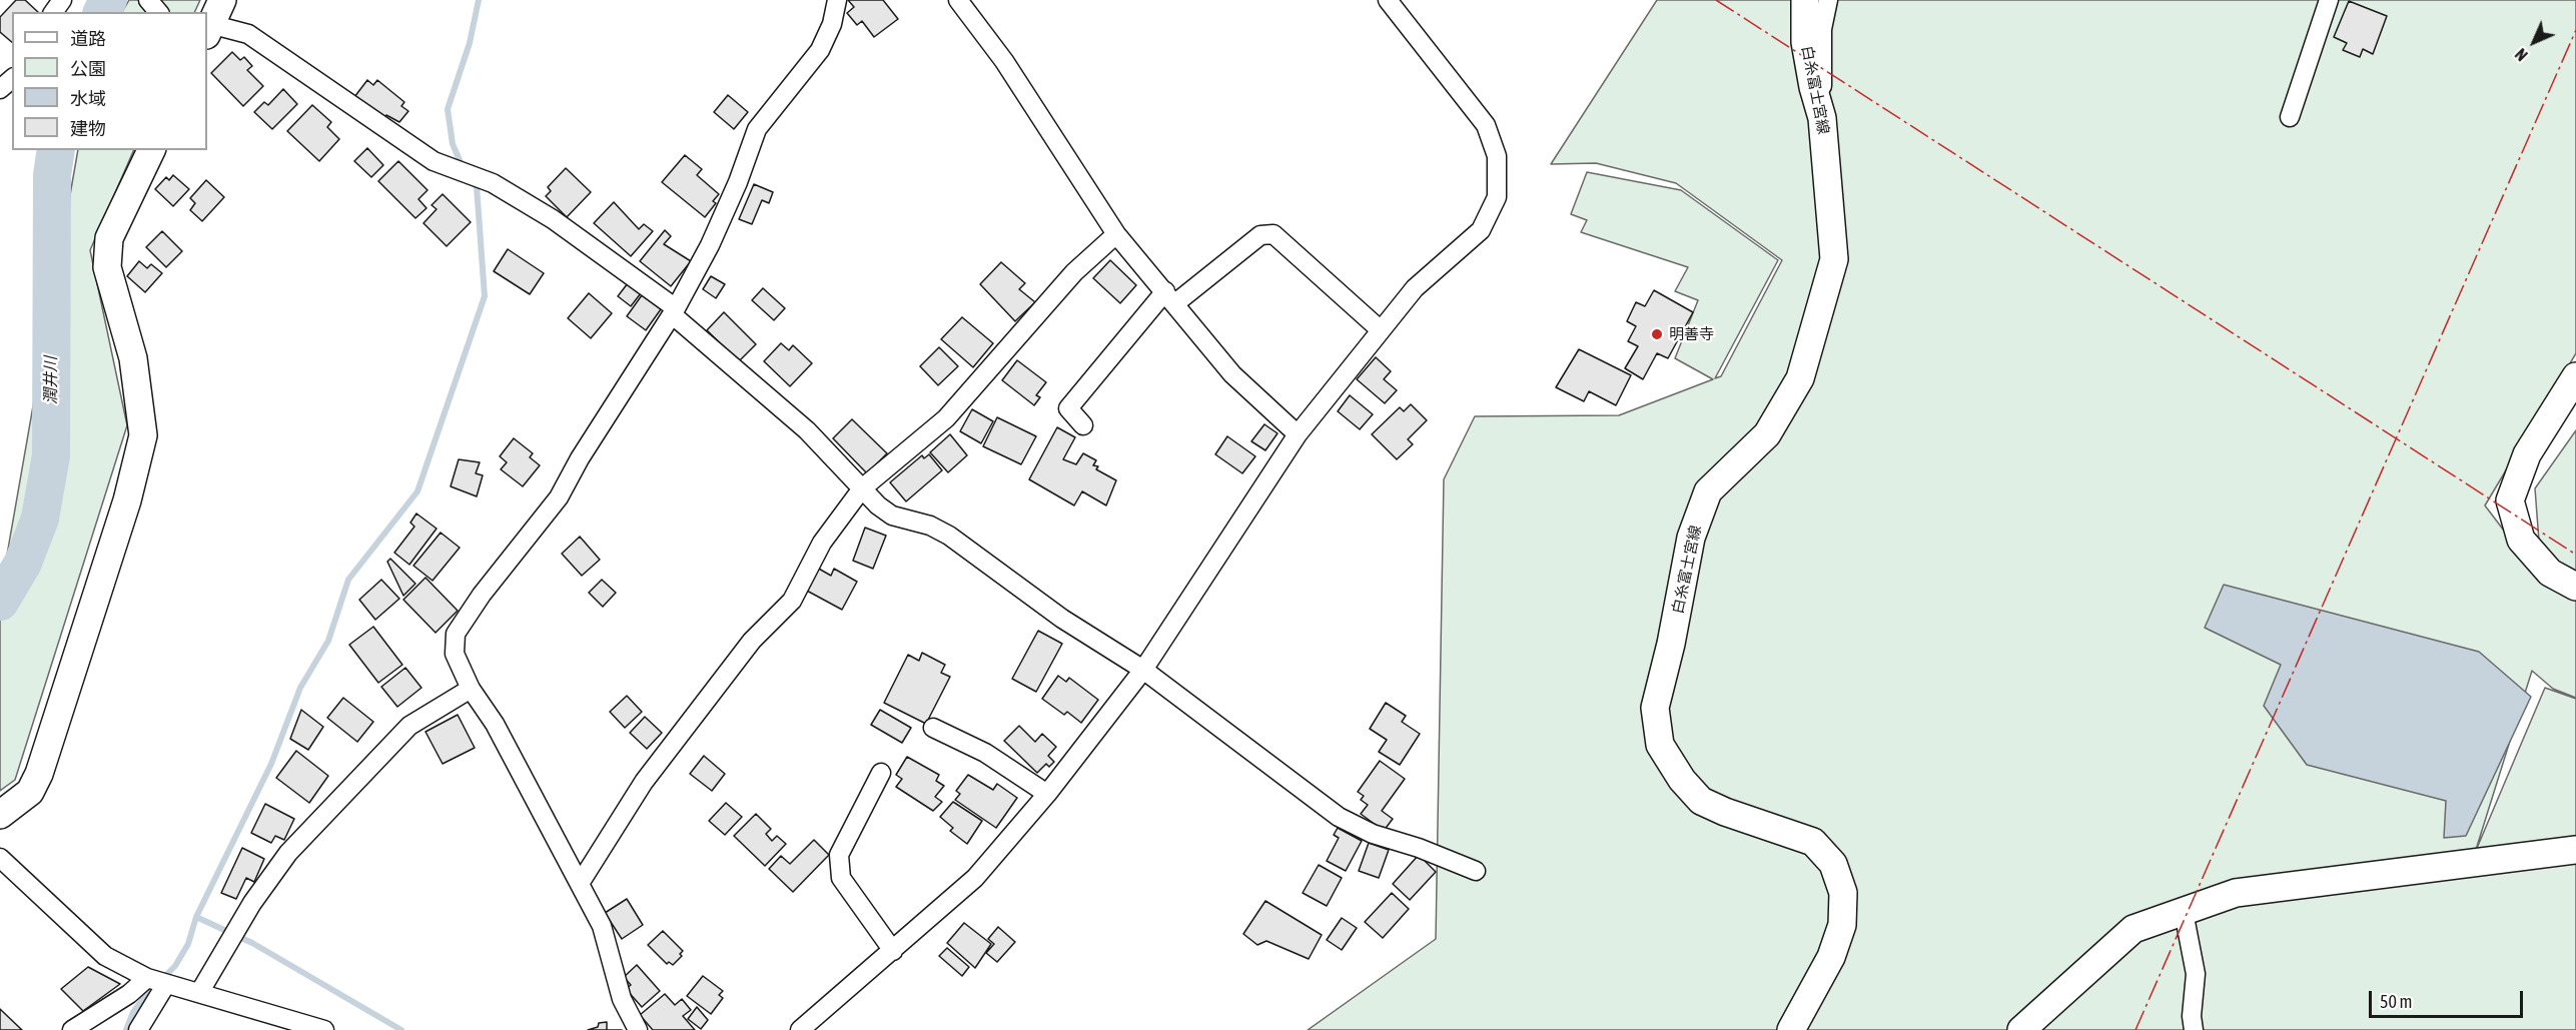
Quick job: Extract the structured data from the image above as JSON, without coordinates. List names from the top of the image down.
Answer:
{
  "streets": {
    "street": ["白糸富士宮線"]
  },
  "water": ["潤井川"],
  "places": ["明善寺"],
  "legend": [
    "道路",
    "公園",
    "水域",
    "建物"
  ],
  "scale_bar": "50 m",
  "north": "bottom left"
}
